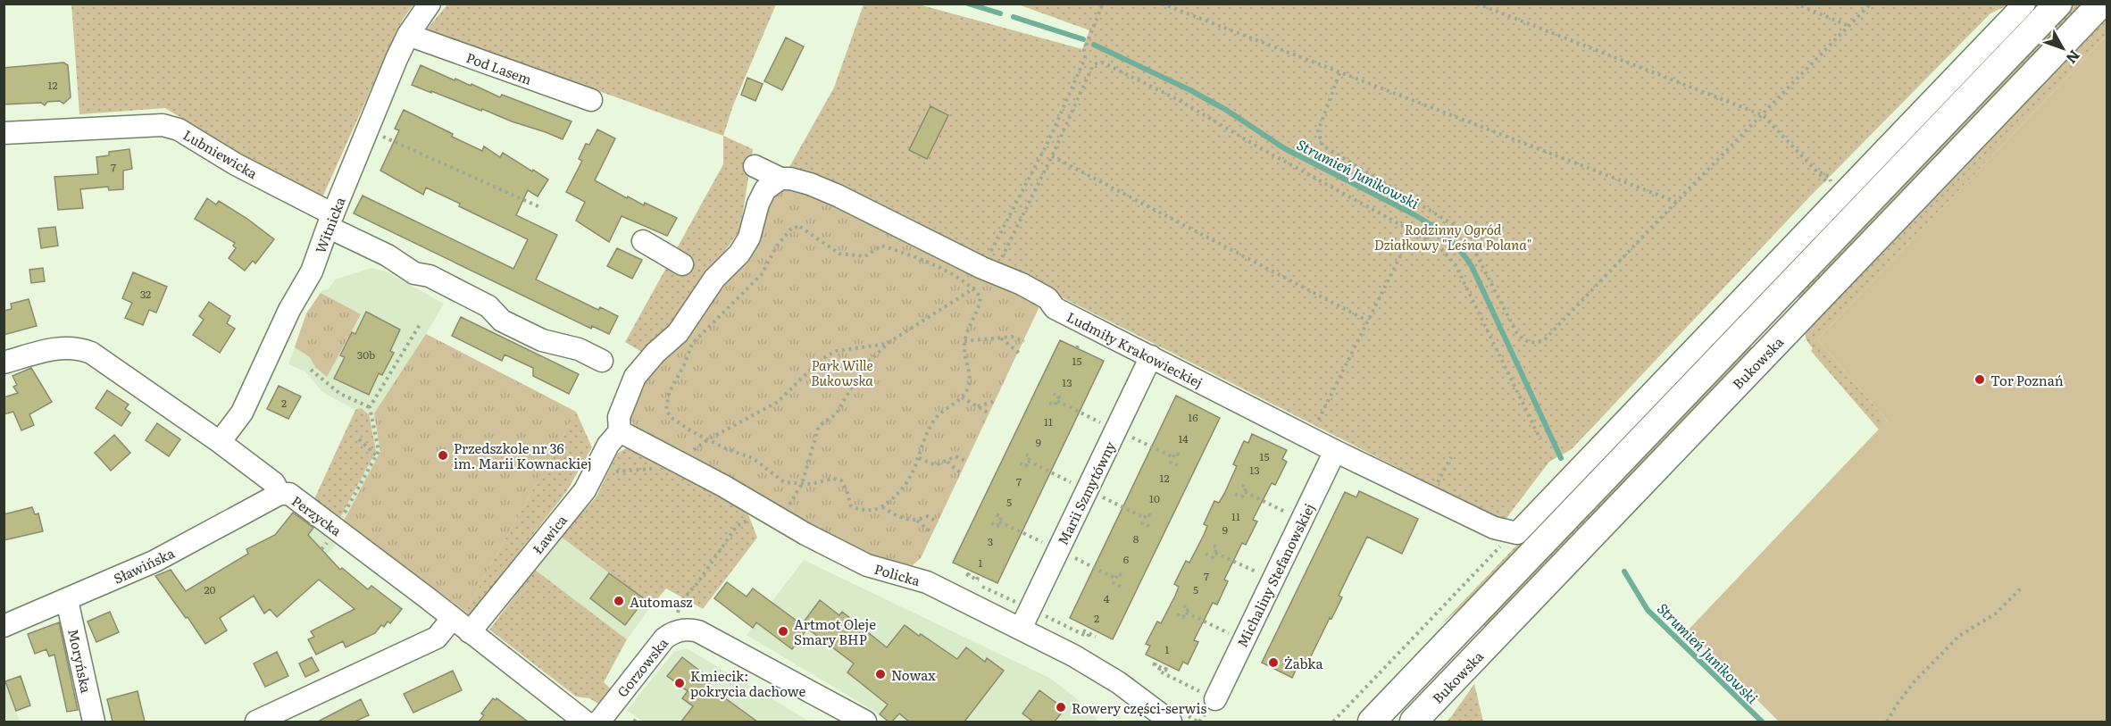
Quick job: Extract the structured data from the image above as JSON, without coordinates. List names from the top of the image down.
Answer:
{
  "streets": {
    "main road": ["Bukowska"],
    "street": [
      "Pod Lasem",
      "Lubniewicka",
      "Witnicka",
      "Ludmiły Krakowieckiej",
      "Marii Szmytówny",
      "Perzycka",
      "Ławica",
      "Sławińska",
      "Policka",
      "Michaliny Stefanowskiej",
      "Moryńska",
      "Gorzowska"
    ]
  },
  "crossings": [
    ["Pod Lasem", "Witnicka"],
    ["Lubniewicka", "Witnicka"],
    ["Witnicka", "Perzycka"],
    ["Ludmiły Krakowieckiej", "Marii Szmytówny"],
    ["Ludmiły Krakowieckiej", "Michaliny Stefanowskiej"],
    ["Marii Szmytówny", "Policka"],
    ["Perzycka", "Ławica"],
    ["Perzycka", "Sławińska"],
    ["Ławica", "Policka"],
    ["Sławińska", "Moryńska"]
  ],
  "water": ["Strumień Junikowski"],
  "parks": ["Rodzinny Ogród Działkowy \"Leśna Polana\"", "Park Wille Bukowska"],
  "places": [
    "Tor Poznań",
    "Przedszkole nr 36 im. Marii Kownackiej",
    "Automasz",
    "Artmot Oleje Smary BHP",
    "Żabka",
    "Nowax",
    "Kmiecik: pokrycia dachowe",
    "Rowery części-serwis"
  ],
  "house_numbers": [
    "12",
    "7",
    "32",
    "30b",
    "15",
    "13",
    "2",
    "16",
    "11",
    "14",
    "9",
    "15",
    "13",
    "12",
    "7",
    "10",
    "5",
    "11",
    "9",
    "8",
    "3",
    "6",
    "1",
    "7",
    "20",
    "5",
    "4",
    "2",
    "1"
  ],
  "north": "bottom right"
}
